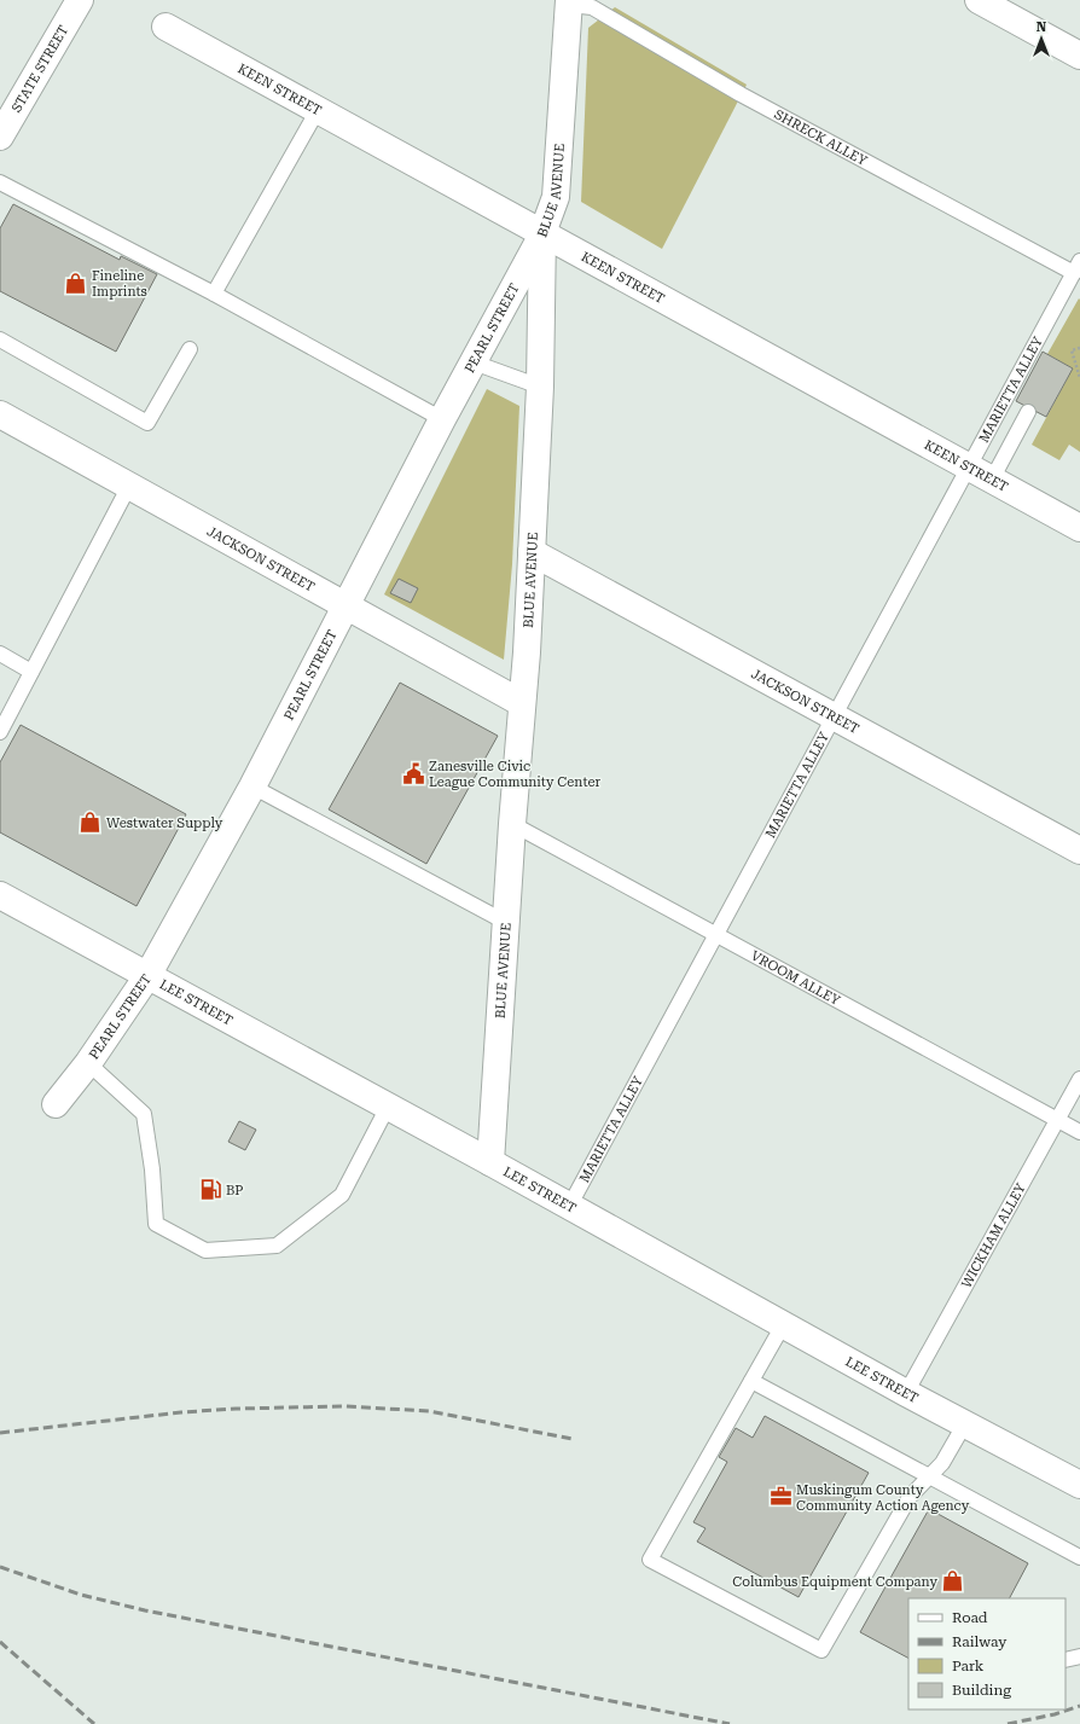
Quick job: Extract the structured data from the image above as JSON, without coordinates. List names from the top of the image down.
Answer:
{
  "streets": {
    "street": [
      "STATE STREET",
      "KEEN STREET",
      "BLUE AVENUE",
      "PEARL STREET",
      "JACKSON STREET",
      "LEE STREET"
    ],
    "lane": [
      "SHRECK ALLEY",
      "MARIETTA ALLEY",
      "VROOM ALLEY",
      "WICKHAM ALLEY"
    ]
  },
  "crossings": [
    ["KEEN STREET", "BLUE AVENUE"],
    ["KEEN STREET", "PEARL STREET"],
    ["KEEN STREET", "MARIETTA ALLEY"],
    ["SHRECK ALLEY", "BLUE AVENUE"],
    ["SHRECK ALLEY", "MARIETTA ALLEY"],
    ["BLUE AVENUE", "PEARL STREET"],
    ["BLUE AVENUE", "JACKSON STREET"],
    ["BLUE AVENUE", "VROOM ALLEY"],
    ["BLUE AVENUE", "LEE STREET"],
    ["PEARL STREET", "JACKSON STREET"],
    ["PEARL STREET", "LEE STREET"],
    ["MARIETTA ALLEY", "JACKSON STREET"],
    ["MARIETTA ALLEY", "VROOM ALLEY"],
    ["MARIETTA ALLEY", "LEE STREET"],
    ["VROOM ALLEY", "WICKHAM ALLEY"],
    ["LEE STREET", "WICKHAM ALLEY"]
  ],
  "places": {
    "shop": ["Fineline Imprints", "Westwater Supply", "Columbus Equipment Company"],
    "public building": ["Zanesville Civic League Community Center"],
    "fuel station": ["BP"],
    "office": ["Muskingum County Community Action Agency"]
  },
  "legend": [
    "Road",
    "Railway",
    "Park",
    "Building"
  ],
  "north": "top"
}
